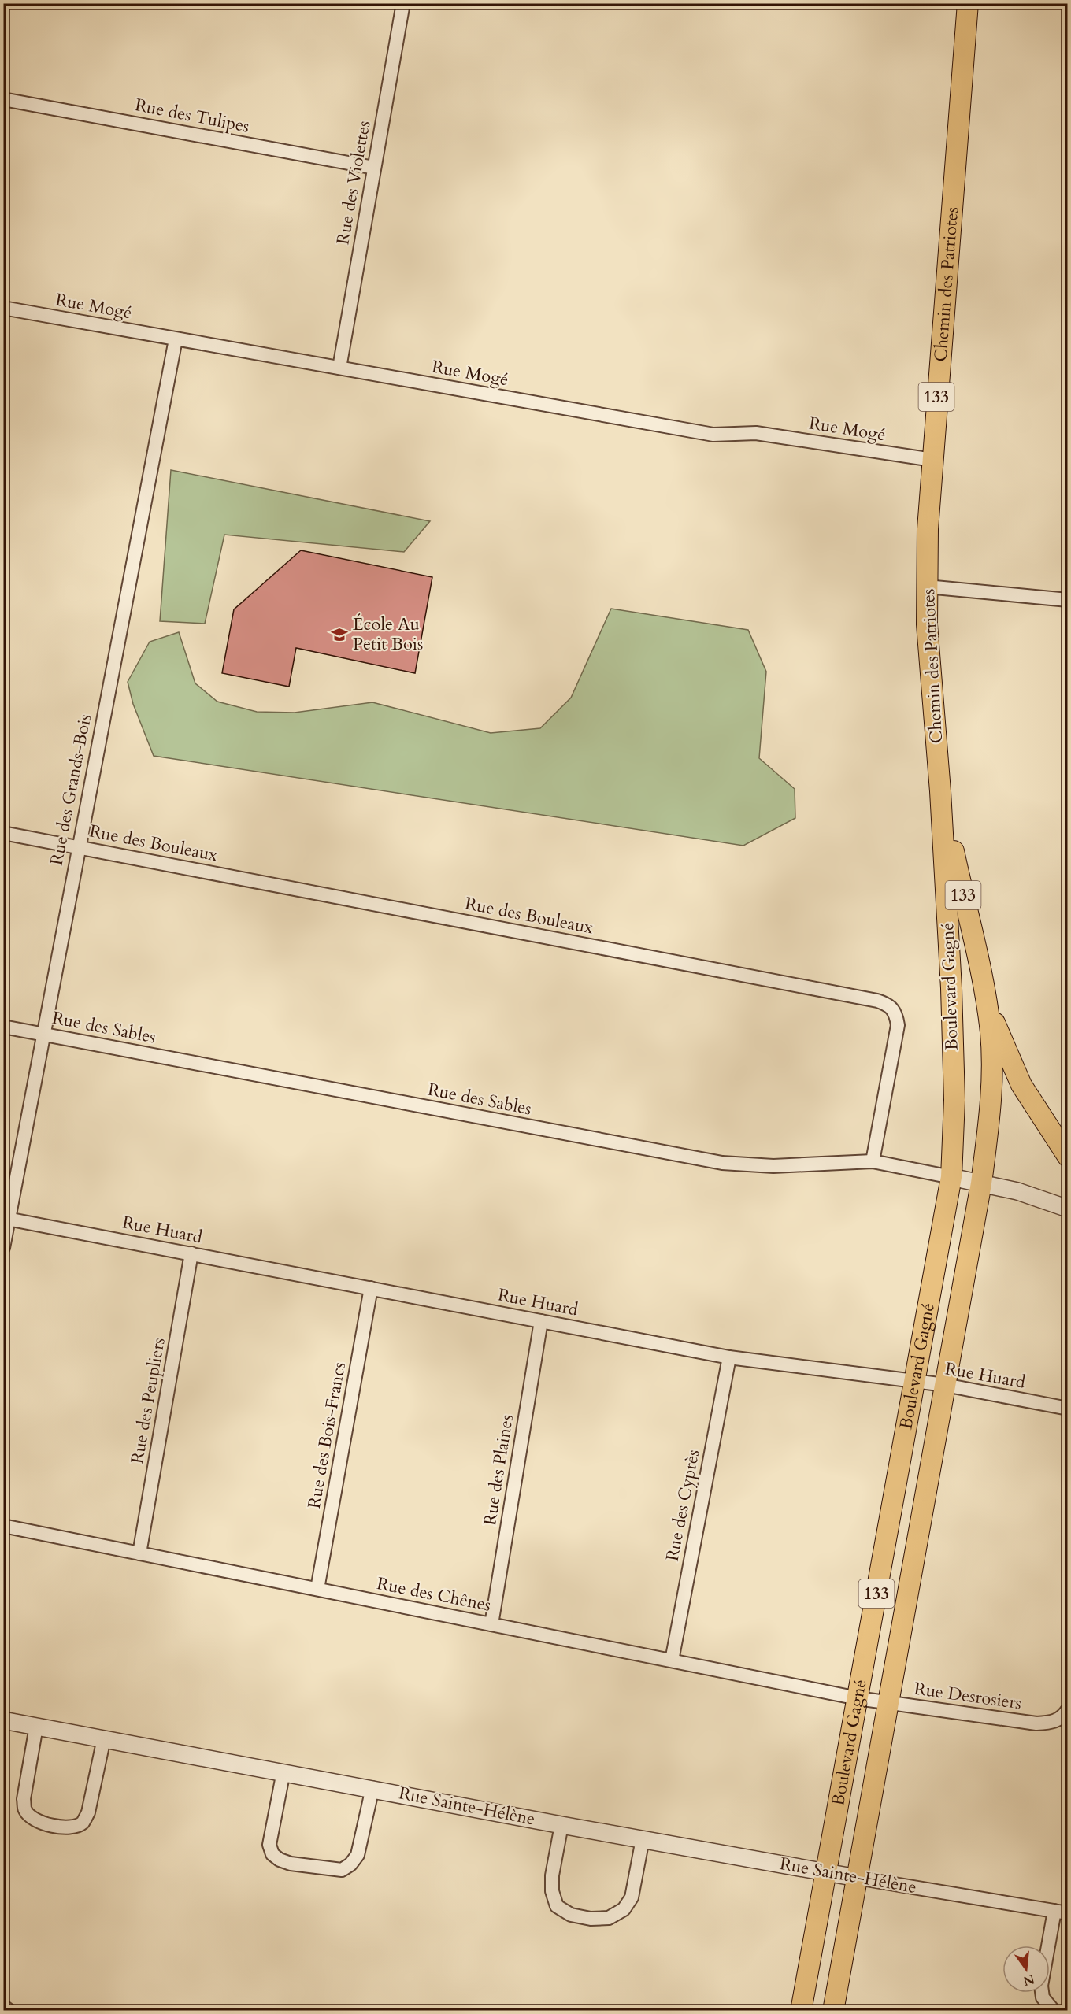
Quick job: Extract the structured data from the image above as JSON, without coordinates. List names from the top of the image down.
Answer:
{
  "streets": {
    "main road": ["Chemin des Patriotes", "133", "Boulevard Gagné"],
    "street": [
      "Rue des Tulipes",
      "Rue des Violettes",
      "Rue Mogé",
      "Rue des Grands-Bois",
      "Rue des Bouleaux",
      "Rue des Sables",
      "Rue Huard",
      "Rue des Peupliers",
      "Rue des Bois-Francs",
      "Rue des Plaines",
      "Rue des Cyprès",
      "Rue des Chênes",
      "Rue Desrosiers",
      "Rue Sainte-Hélène"
    ]
  },
  "crossings": [
    ["Rue des Tulipes", "Rue des Violettes"],
    ["Rue des Violettes", "Rue Mogé"],
    ["Chemin des Patriotes", "Rue Mogé"],
    ["Chemin des Patriotes", "Boulevard Gagné"],
    ["Rue Mogé", "Rue des Grands-Bois"],
    ["Rue des Grands-Bois", "Rue des Bouleaux"],
    ["Rue des Grands-Bois", "Rue des Sables"],
    ["Rue des Grands-Bois", "Rue Huard"],
    ["Rue des Bouleaux", "Rue des Sables"],
    ["Boulevard Gagné", "Rue des Sables"],
    ["Boulevard Gagné", "Rue Huard"],
    ["Boulevard Gagné", "Rue des Chênes"],
    ["Boulevard Gagné", "Rue Desrosiers"],
    ["Boulevard Gagné", "Rue Sainte-Hélène"],
    ["Rue Huard", "Rue des Peupliers"],
    ["Rue Huard", "Rue des Bois-Francs"],
    ["Rue Huard", "Rue des Plaines"],
    ["Rue Huard", "Rue des Cyprès"],
    ["Rue des Peupliers", "Rue des Chênes"],
    ["Rue des Bois-Francs", "Rue des Chênes"],
    ["Rue des Plaines", "Rue des Chênes"],
    ["Rue des Cyprès", "Rue des Chênes"],
    ["Rue des Chênes", "Rue Desrosiers"]
  ],
  "places": {
    "school or university": ["École Au Petit Bois"]
  },
  "north": "bottom"
}
